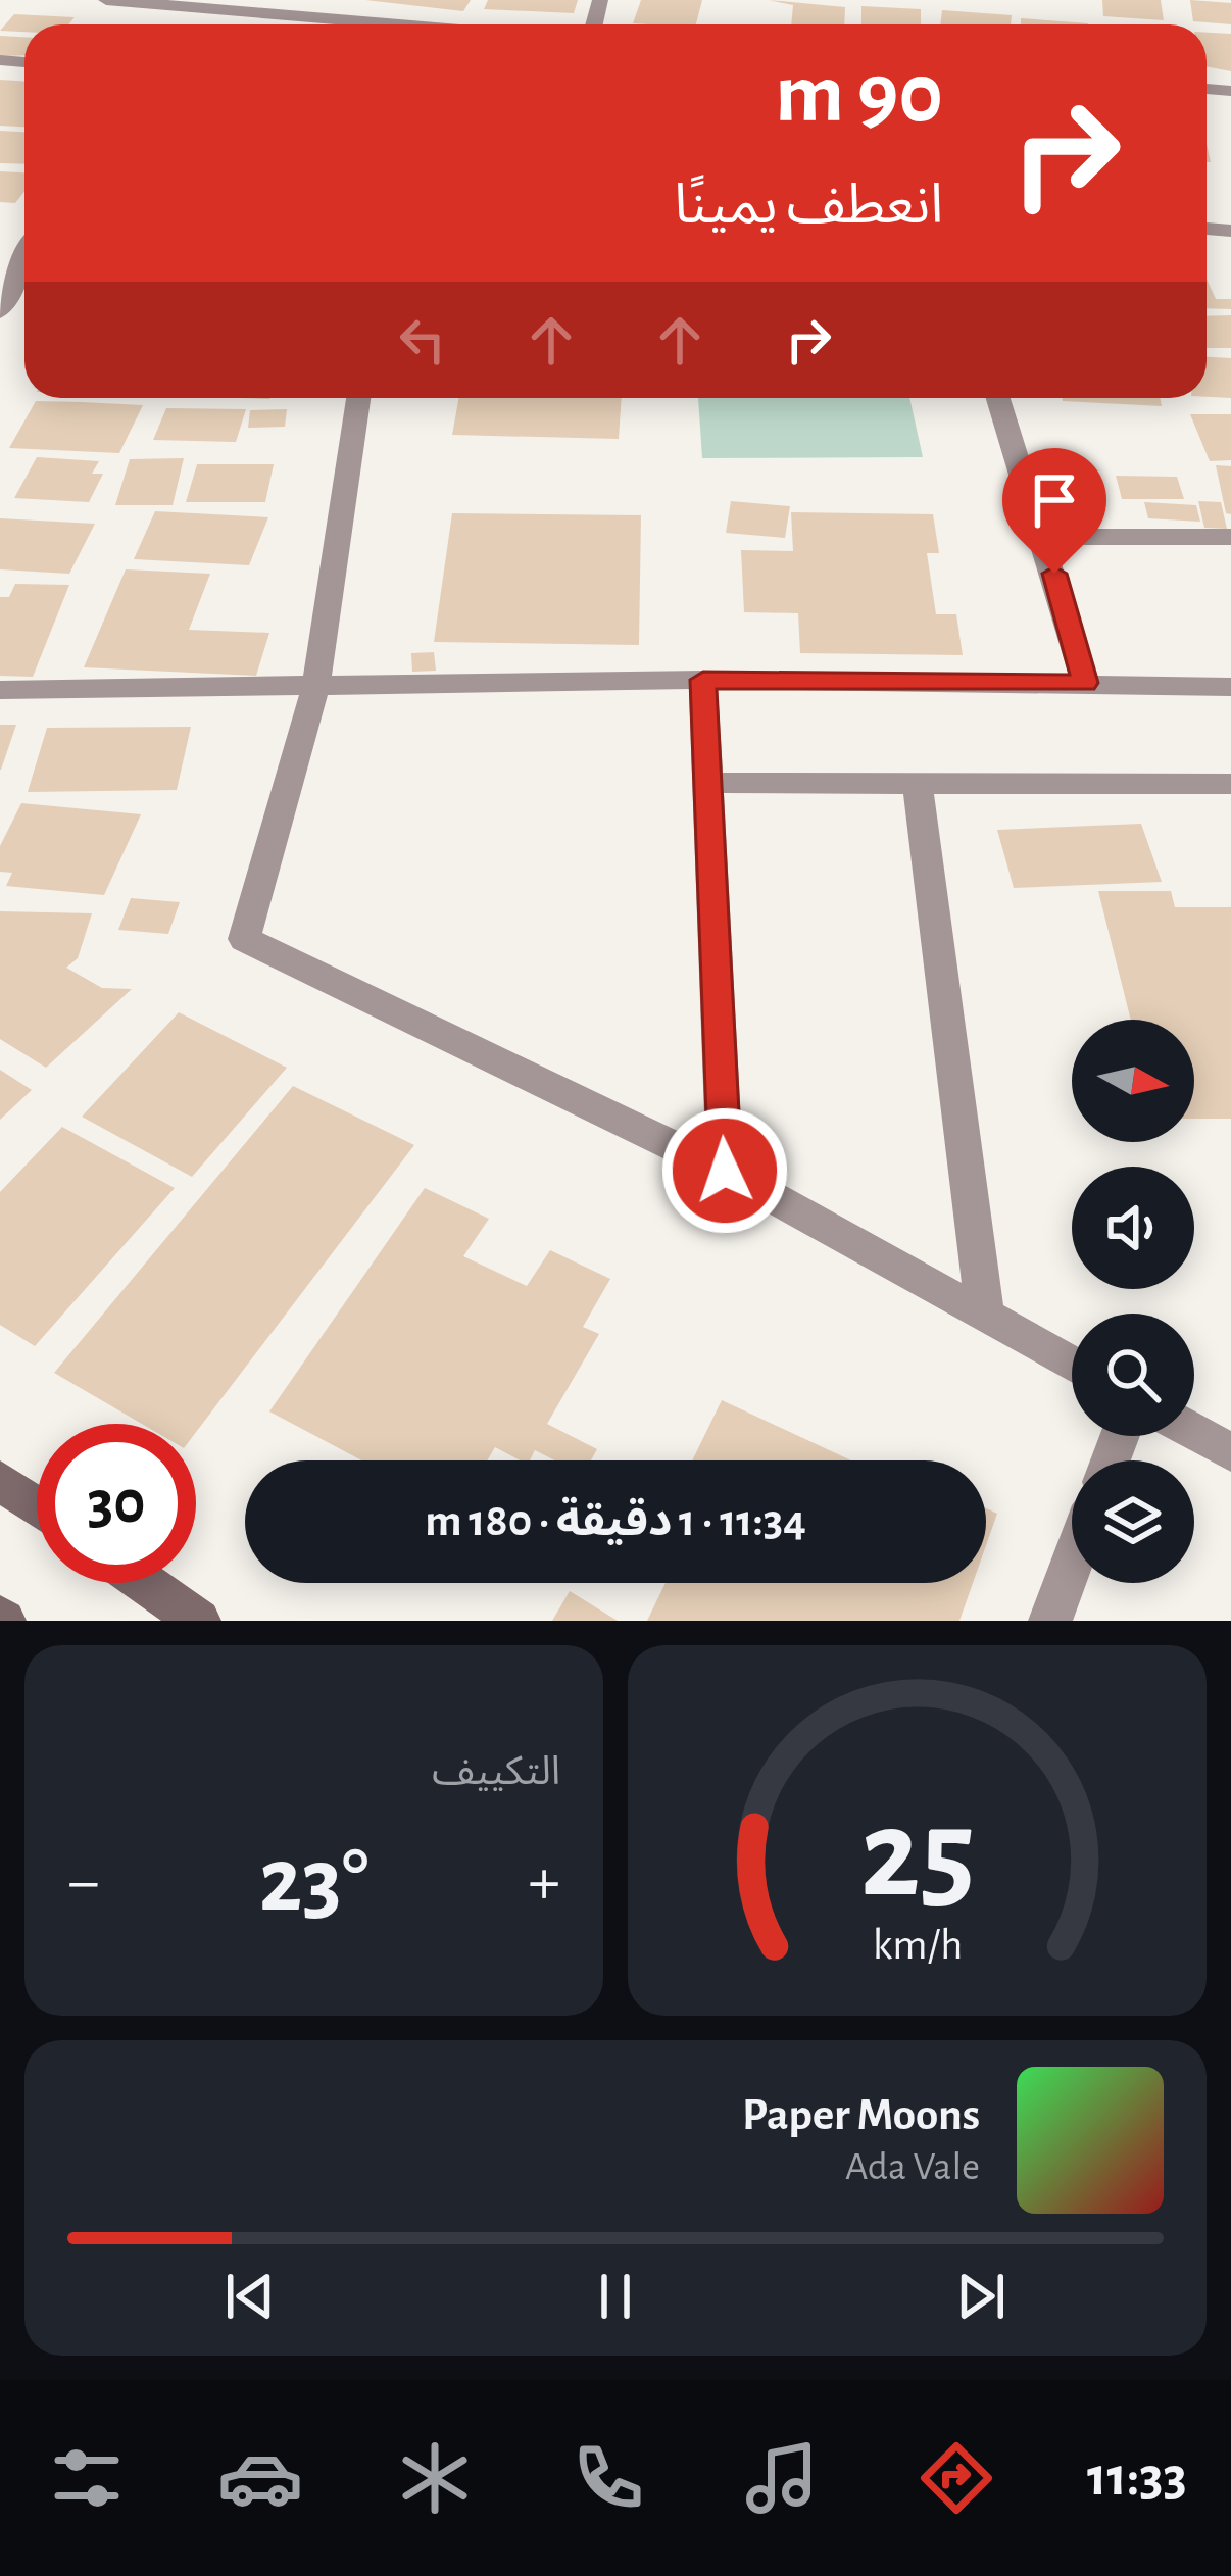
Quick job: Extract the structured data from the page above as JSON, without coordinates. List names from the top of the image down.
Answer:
{
  "north": "right",
  "page": {
    "turn": ["90 m", "انعطف يمينًا"],
    "limit": "30",
    "trip": "11:34 · 1 دقيقة · 180 m",
    "tile": "التكييف",
    "heat": ["−", "23°", "+"],
    "song": ["Paper Moons", "Ada Vale"],
    "tabs": "11:33",
    "gauge": ["25", "km/h"]
  }
}
